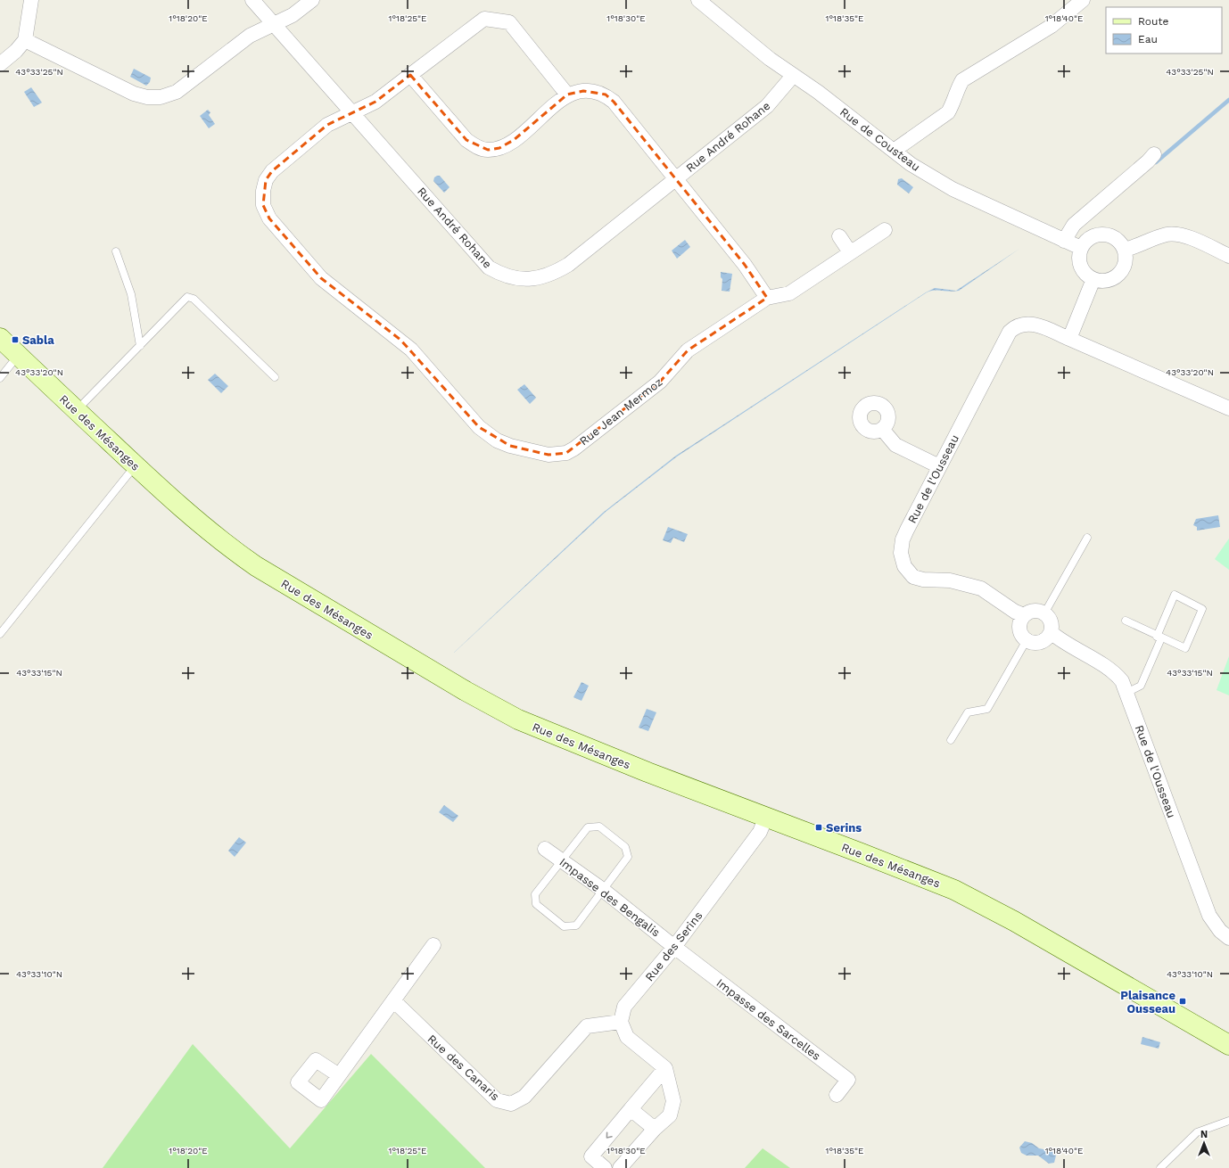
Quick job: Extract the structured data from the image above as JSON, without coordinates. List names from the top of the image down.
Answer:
{
  "streets": {
    "main road": ["Rue des Mésanges"],
    "street": [
      "Rue André Rohane",
      "Rue de Cousteau",
      "Rue Jean Mermoz",
      "Rue de l'Ousseau",
      "Impasse des Bengalis",
      "Rue des Serins",
      "Impasse des Sarcelles",
      "Rue des Canaris"
    ]
  },
  "crossings": [
    ["Rue André Rohane", "Rue de Cousteau"],
    ["Rue André Rohane", "Rue Jean Mermoz"],
    ["Rue des Mésanges", "Rue des Serins"],
    ["Impasse des Bengalis", "Rue des Serins"],
    ["Impasse des Bengalis", "Impasse des Sarcelles"],
    ["Rue des Serins", "Impasse des Sarcelles"],
    ["Rue des Serins", "Rue des Canaris"]
  ],
  "places": {
    "transit": ["Sabla", "Serins", "Plaisance Ousseau"]
  },
  "legend": ["Route", "Eau"],
  "north": "top",
  "coordinates": [
    "1°18'20\"E",
    "1°18'25\"E",
    "1°18'30\"E",
    "1°18'35\"E",
    "1°18'40\"E",
    "43°33'25\"N",
    "43°33'20\"N",
    "43°33'15\"N",
    "43°33'10\"N"
  ]
}
